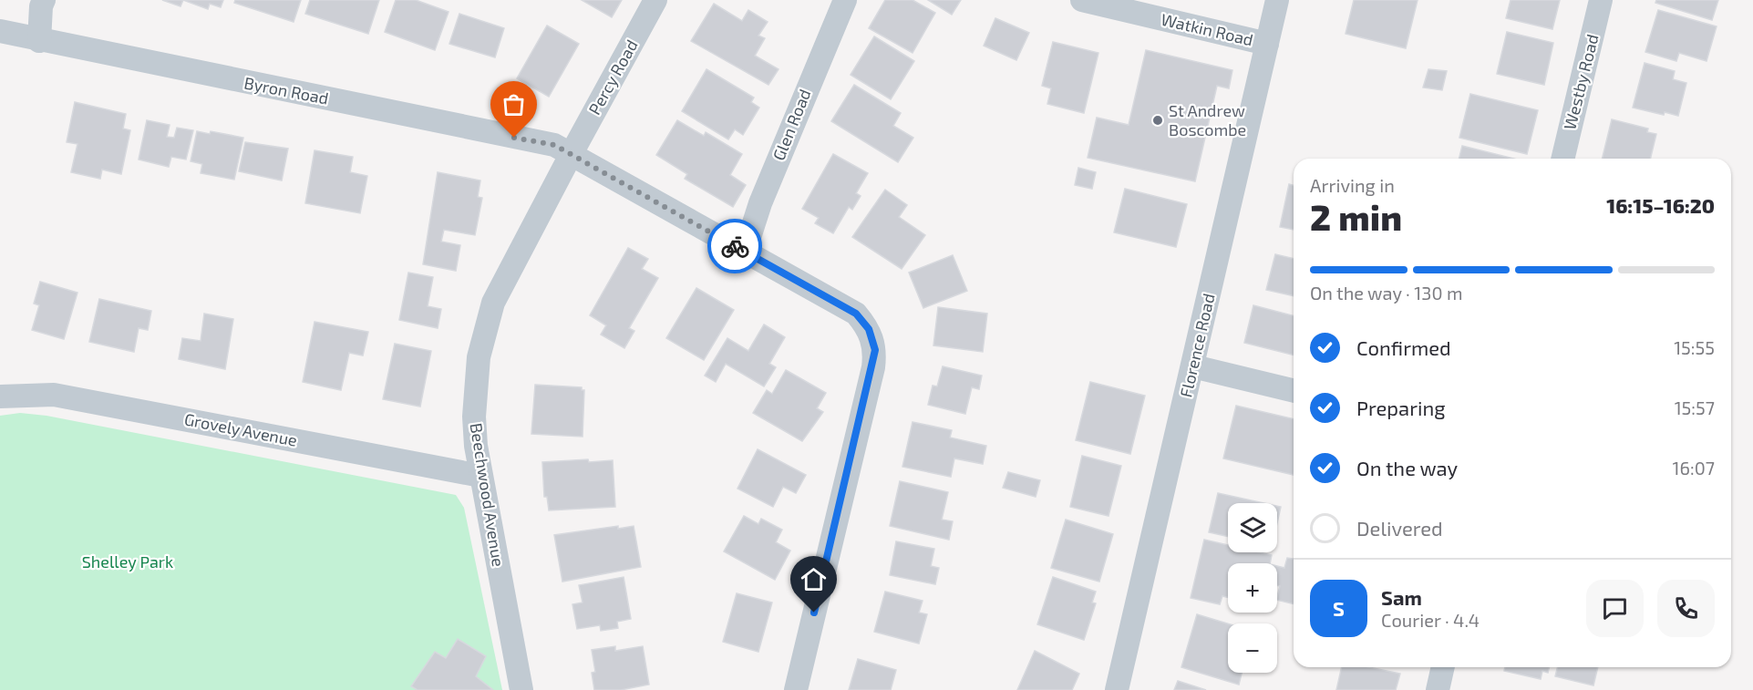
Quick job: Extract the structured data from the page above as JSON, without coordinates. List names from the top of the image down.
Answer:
{
  "streets": {
    "street": [
      "Watkin Road",
      "Percy Road",
      "Westby Road",
      "Byron Road",
      "Glen Road",
      "Florence Road",
      "Grovely Avenue",
      "Beechwood Avenue"
    ]
  },
  "crossings": [
    ["Watkin Road", "Florence Road"],
    ["Percy Road", "Byron Road"],
    ["Percy Road", "Beechwood Avenue"],
    ["Byron Road", "Glen Road"],
    ["Byron Road", "Beechwood Avenue"],
    ["Grovely Avenue", "Beechwood Avenue"]
  ],
  "parks": ["Shelley Park"],
  "places": ["St Andrew Boscombe"],
  "page": {
    "heading": ["2 min", "Arriving in", "16:15–16:20"],
    "panel": ["Sam", "Courier · 4.4"],
    "bar": "On the way · 130 m",
    "list": [
      ["Confirmed", "15:55"],
      ["Preparing", "15:57"],
      ["On the way", "16:07"],
      "Delivered"
    ],
    "map_buttons": ["+", "−"],
    "round": "S"
  }
}
